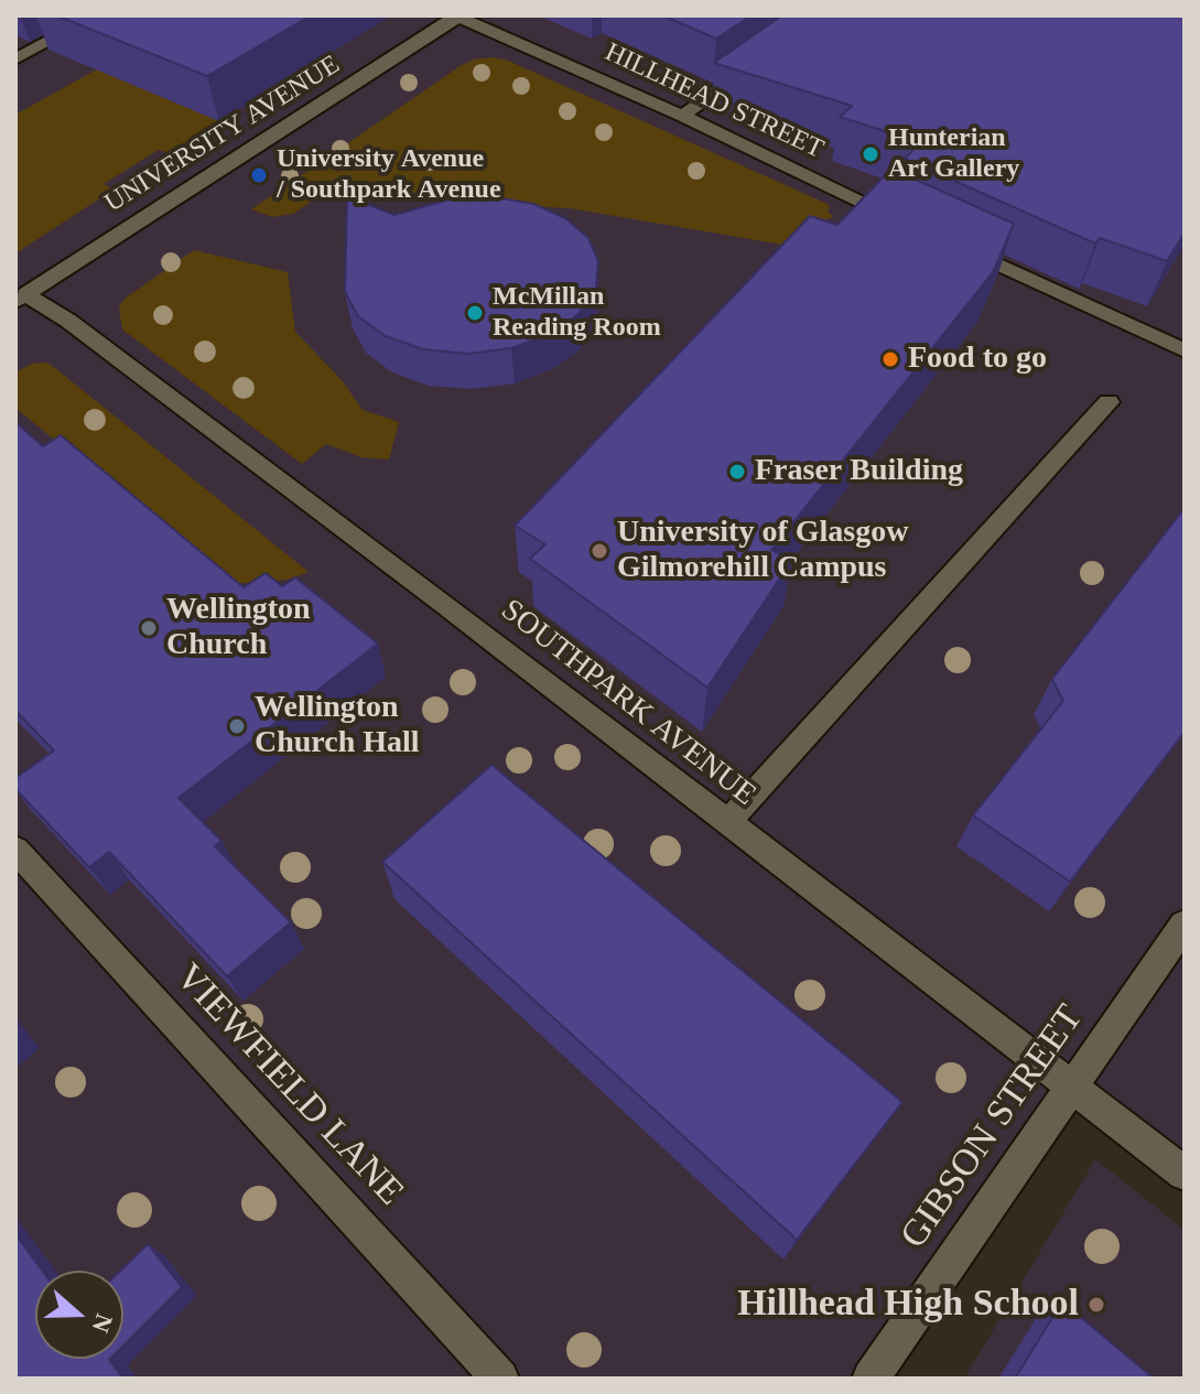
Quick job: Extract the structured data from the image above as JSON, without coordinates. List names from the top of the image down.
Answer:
{
  "streets": {
    "street": [
      "HILLHEAD STREET",
      "UNIVERSITY AVENUE",
      "SOUTHPARK AVENUE",
      "VIEWFIELD LANE",
      "GIBSON STREET"
    ]
  },
  "crossings": [
    ["HILLHEAD STREET", "UNIVERSITY AVENUE"],
    ["UNIVERSITY AVENUE", "SOUTHPARK AVENUE"],
    ["SOUTHPARK AVENUE", "GIBSON STREET"]
  ],
  "places": [
    "Hunterian Art Gallery",
    "University Avenue / Southpark Avenue",
    "McMillan Reading Room",
    "Food to go",
    "Fraser Building",
    "University of Glasgow Gilmorehill Campus",
    "Wellington Church",
    "Wellington Church Hall",
    "Hillhead High School"
  ],
  "north": "right"
}
